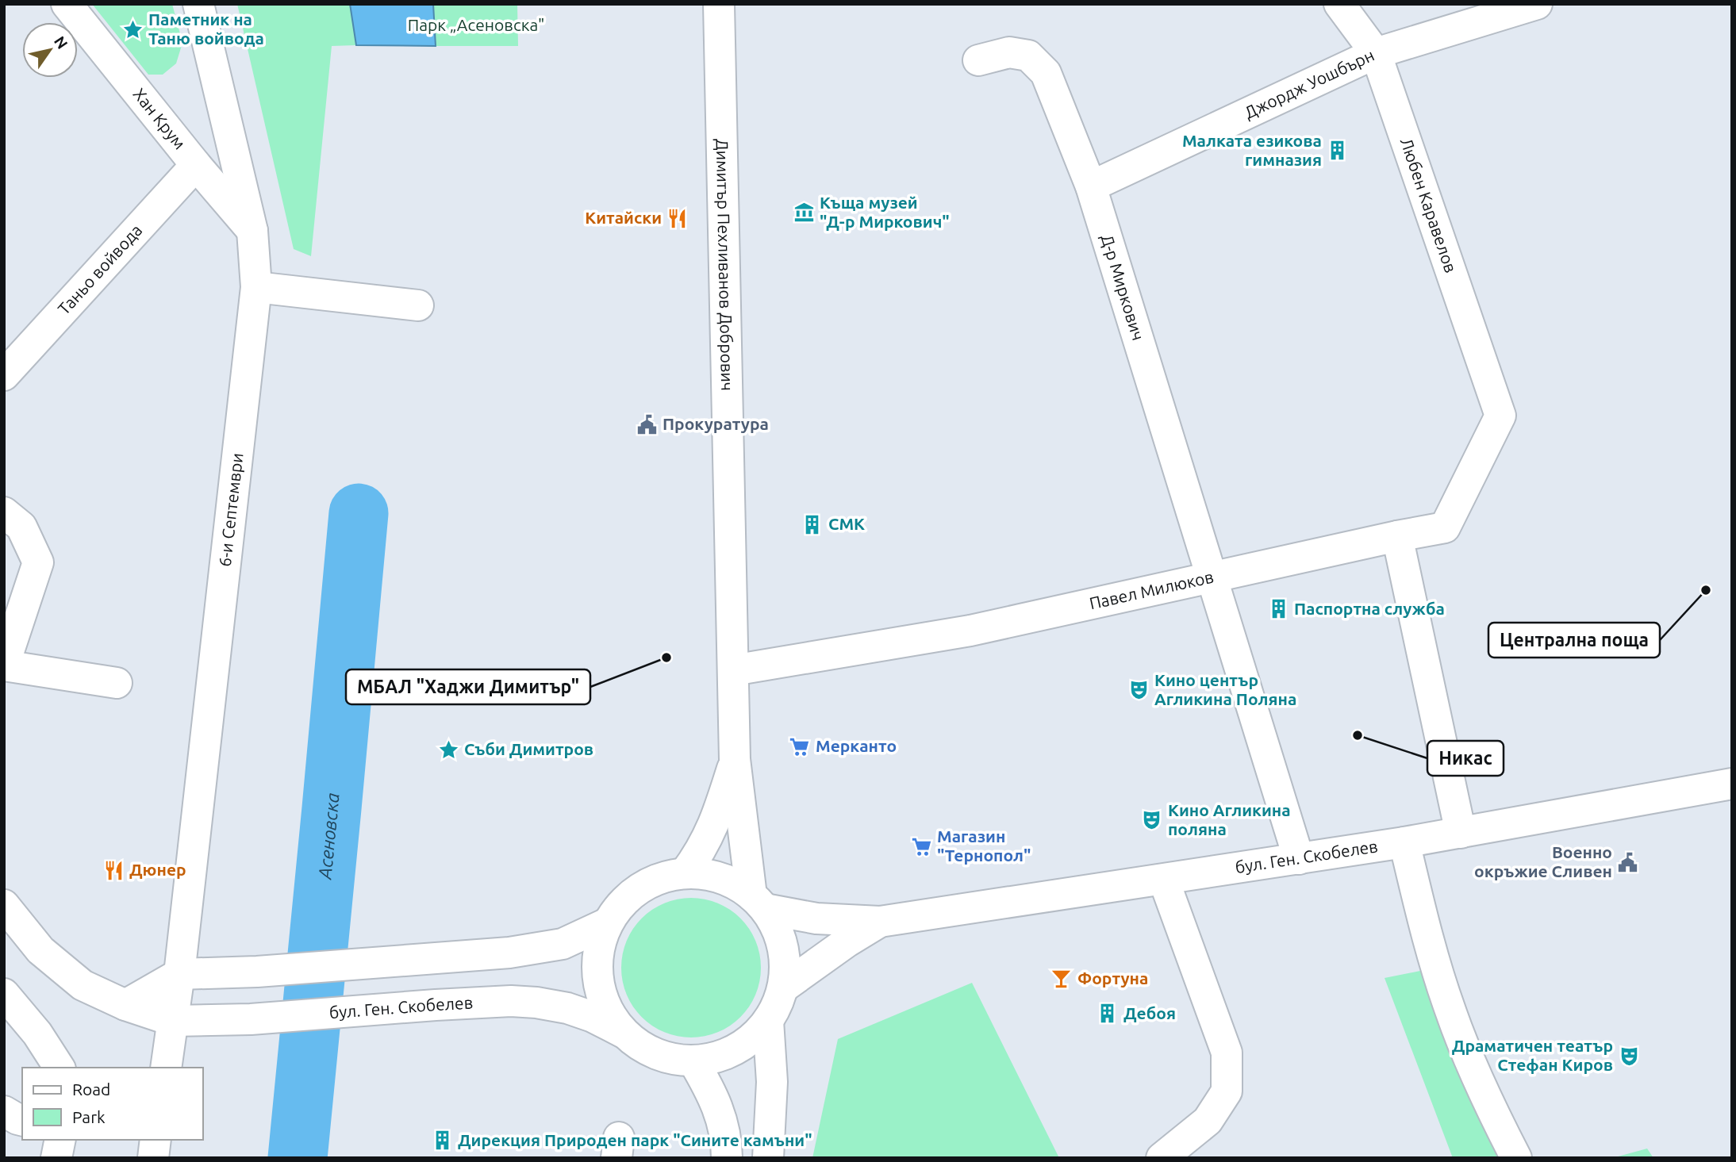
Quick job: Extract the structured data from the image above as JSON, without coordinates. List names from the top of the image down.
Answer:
{
  "streets": {
    "street": [
      "Джордж Уошбърн",
      "Хан Крум",
      "Любен Каравелов",
      "Димитър Пехливанов Добрович",
      "Таньо войвода",
      "Д-р Миркович",
      "6-и Септември",
      "Павел Милюков",
      "бул. Ген. Скобелев"
    ]
  },
  "crossings": [
    ["Джордж Уошбърн", "Любен Каравелов"],
    ["Джордж Уошбърн", "Д-р Миркович"],
    ["Хан Крум", "Таньо войвода"],
    ["Хан Крум", "6-и Септември"],
    ["Любен Каравелов", "Павел Милюков"],
    ["Димитър Пехливанов Добрович", "Павел Милюков"],
    ["Димитър Пехливанов Добрович", "бул. Ген. Скобелев"],
    ["Д-р Миркович", "Павел Милюков"],
    ["Д-р Миркович", "бул. Ген. Скобелев"],
    ["6-и Септември", "бул. Ген. Скобелев"]
  ],
  "water": ["Асеновска"],
  "parks": ["Парк „Асеновска\""],
  "places": {
    "place": ["Паметник на Таню войвода", "Съби Димитров"],
    "building": [
      "Малката езикова гимназия",
      "СМК",
      "Паспортна служба",
      "Дебоя",
      "Дирекция Природен парк \"Сините камъни\""
    ],
    "museum": ["Къща музей \"Д-р Миркович\""],
    "restaurant": ["Китайски", "Дюнер"],
    "public building": ["Прокуратура", "Военно окръжие Сливен"],
    "other": ["Централна поща", "МБАЛ \"Хаджи Димитър\"", "Никас"],
    "theatre": ["Кино център Агликина Поляна", "Кино Агликина поляна", "Драматичен театър Стефан Киров"],
    "supermarket": ["Мерканто", "Магазин \"Тернопол\""],
    "bar": ["Фортуна"]
  },
  "legend": ["Road", "Park"],
  "north": "top right"
}
